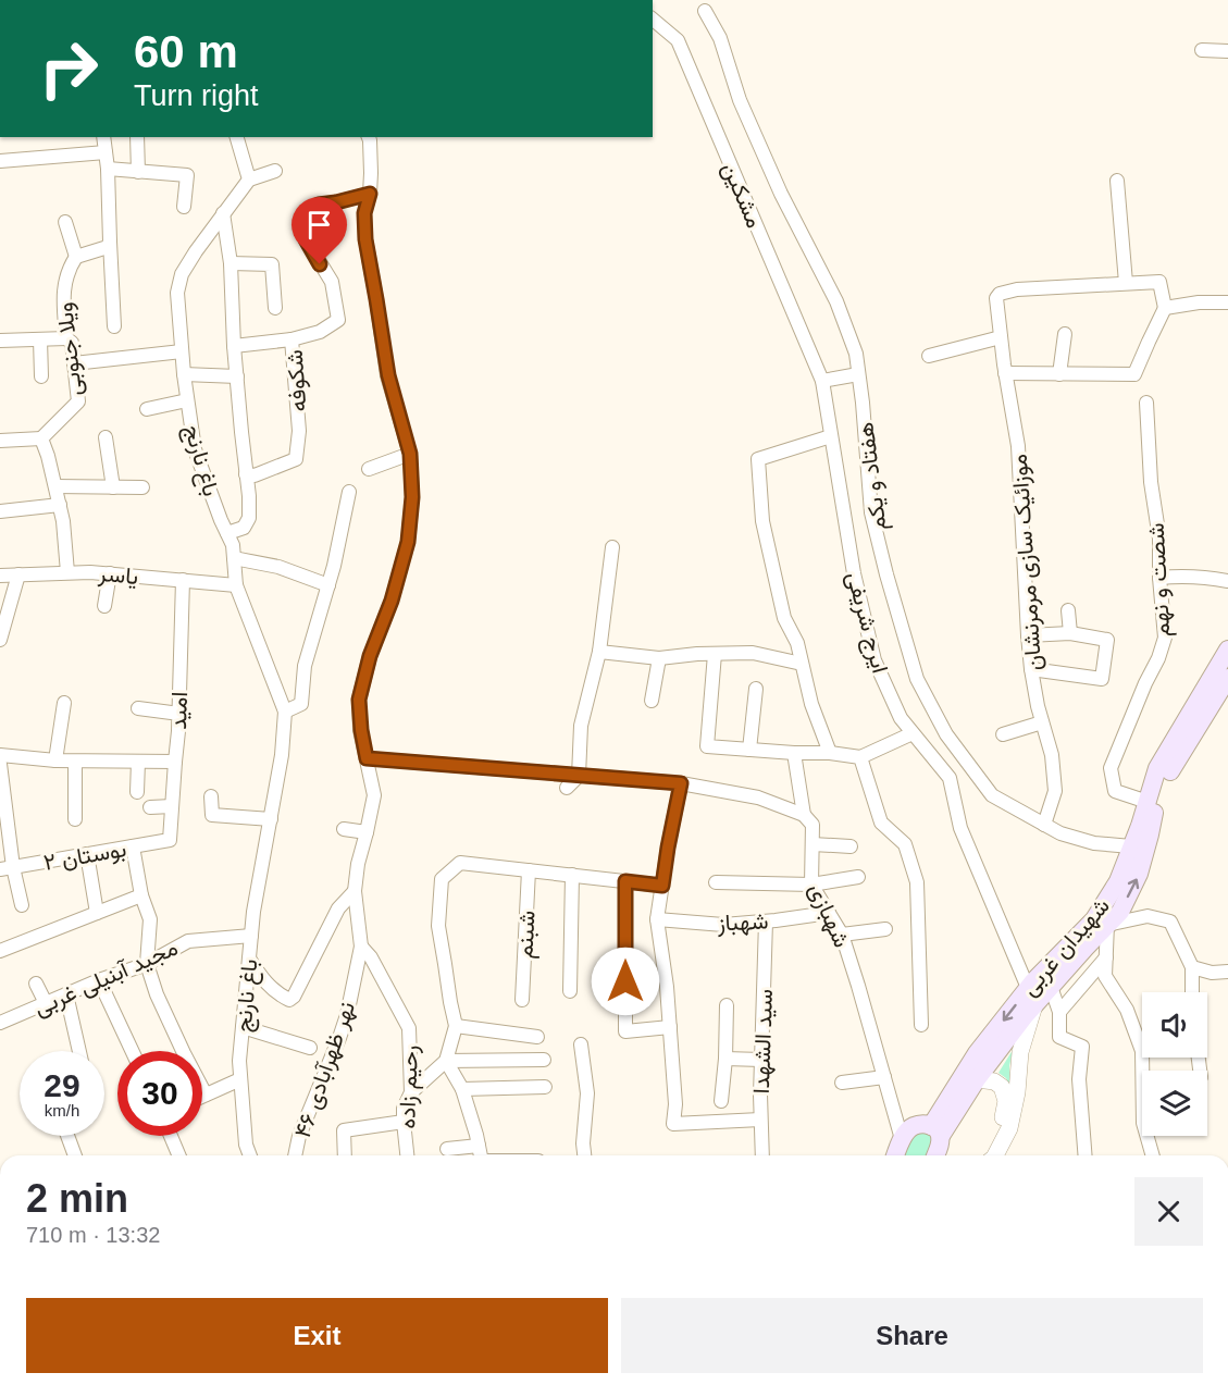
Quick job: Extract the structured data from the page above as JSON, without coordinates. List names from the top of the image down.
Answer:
{
  "streets": {
    "main road": ["شهیدان غربی"],
    "street": [
      "مشکین",
      "ویلا جنوبی",
      "شکوفه",
      "باغ نارنج",
      "هفتاد و یکم",
      "موزائیک سازی مرمرنشان",
      "یاسر",
      "شصت و نهم",
      "ایرج شریفی",
      "امید",
      "بوستان ۲",
      "شهبازی",
      "شهباز",
      "شبنم",
      "مجید آبنیلی غربی",
      "سید الشهدا",
      "نهر ظهرآبادی ۴۶",
      "رحیم زاده"
    ]
  },
  "crossings": [
    ["مشکین", "ایرج شریفی"],
    ["شکوفه", "نهر ظهرآبادی ۴۶"],
    ["باغ نارنج", "یاسر"],
    ["باغ نارنج", "مجید آبنیلی غربی"],
    ["هفتاد و یکم", "موزائیک سازی مرمرنشان"],
    ["هفتاد و یکم", "شهیدان غربی"],
    ["یاسر", "امید"],
    ["شصت و نهم", "شهیدان غربی"],
    ["ایرج شریفی", "شهیدان غربی"],
    ["امید", "بوستان ۲"],
    ["شهبازی", "شهباز"],
    ["شهباز", "سید الشهدا"],
    ["نهر ظهرآبادی ۴۶", "رحیم زاده"]
  ],
  "page": {
    "turn": ["60 m", "Turn right"],
    "speed": "29 km/h",
    "limit": "30",
    "heading": ["2 min", "710 m · 13:32"],
    "buttons": ["Exit", "Share"]
  }
}
